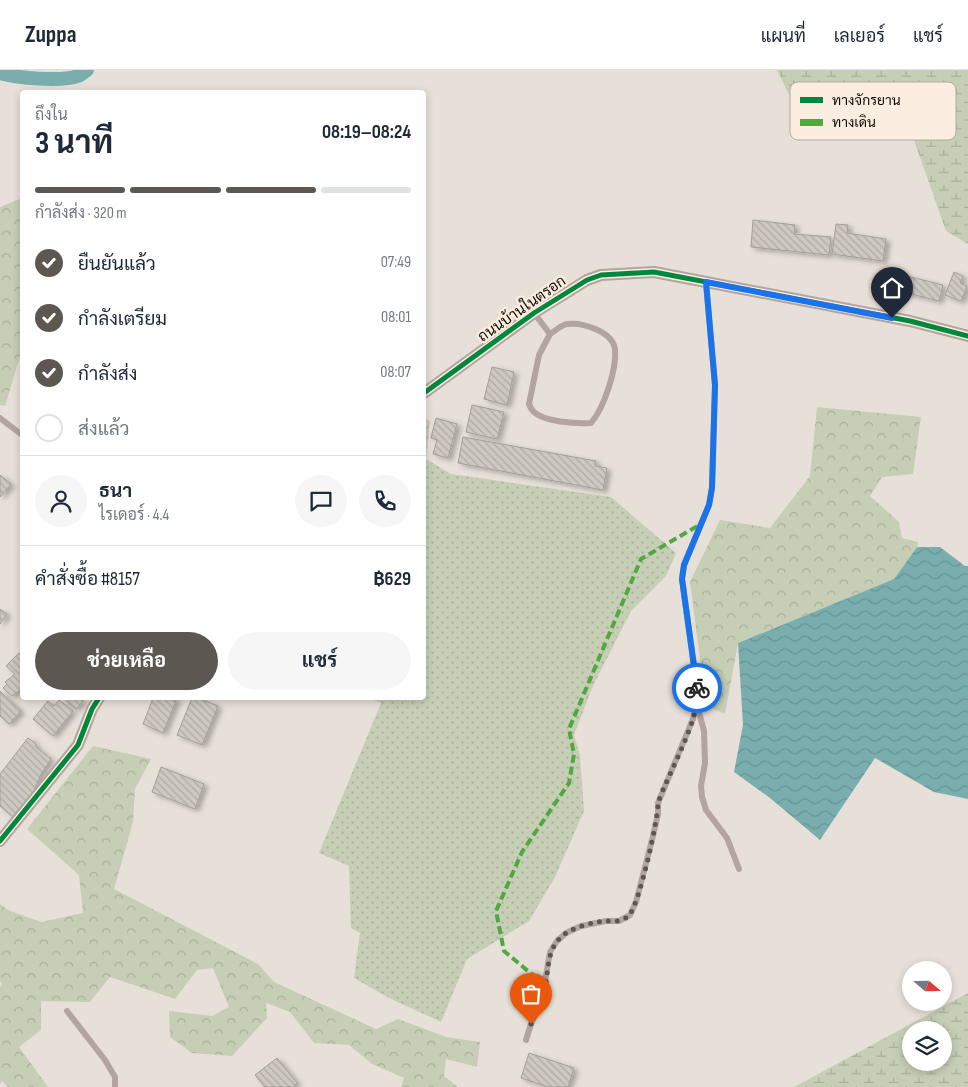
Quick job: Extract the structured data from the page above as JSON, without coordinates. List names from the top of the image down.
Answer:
{
  "streets": {
    "street": ["ถนนบ้านในตรอก"]
  },
  "legend": ["ทางจักรยาน", "ทางเดิน"],
  "north": "right",
  "page": {
    "header": "Zuppa",
    "nav": ["แผนที่", "เลเยอร์", "แชร์"],
    "heading": ["3 นาที", "ถึงใน", "08:19–08:24"],
    "panel": [
      "ธนา",
      "ไรเดอร์ · 4.4",
      "คำสั่งซื้อ #8157",
      "฿629"
    ],
    "bar": "กำลังส่ง · 320 m",
    "list": [
      ["ยืนยันแล้ว", "07:49"],
      ["กำลังเตรียม", "08:01"],
      ["กำลังส่ง", "08:07"],
      "ส่งแล้ว"
    ],
    "buttons": ["ช่วยเหลือ", "แชร์"]
  }
}
